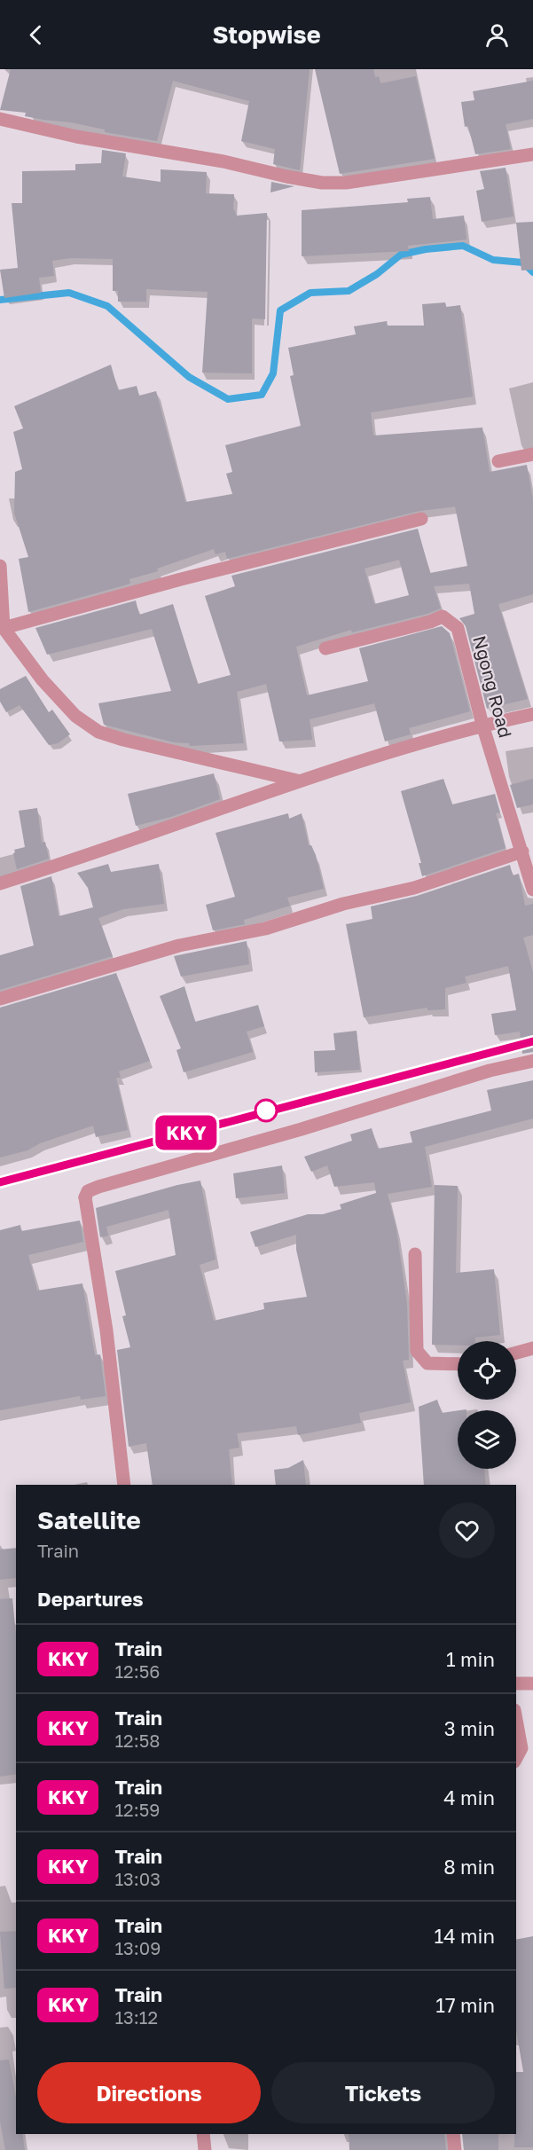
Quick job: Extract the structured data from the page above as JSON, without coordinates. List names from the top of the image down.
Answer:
{
  "streets": {
    "street": ["Ngong Road"]
  },
  "page": {
    "header": "Stopwise",
    "on_map": "KKY",
    "heading": [
      ["Satellite", "Train"],
      "Departures"
    ],
    "list": [
      {
        "mark": "KKY",
        "name": "Train",
        "note": "12:56",
        "value": "1 min"
      },
      {
        "mark": "KKY",
        "name": "Train",
        "note": "12:58",
        "value": "3 min"
      },
      {
        "mark": "KKY",
        "name": "Train",
        "note": "12:59",
        "value": "4 min"
      },
      {
        "mark": "KKY",
        "name": "Train",
        "note": "13:03",
        "value": "8 min"
      },
      {
        "mark": "KKY",
        "name": "Train",
        "note": "13:09",
        "value": "14 min"
      },
      {
        "mark": "KKY",
        "name": "Train",
        "note": "13:12",
        "value": "17 min"
      }
    ],
    "buttons": ["Directions", "Tickets"]
  }
}
